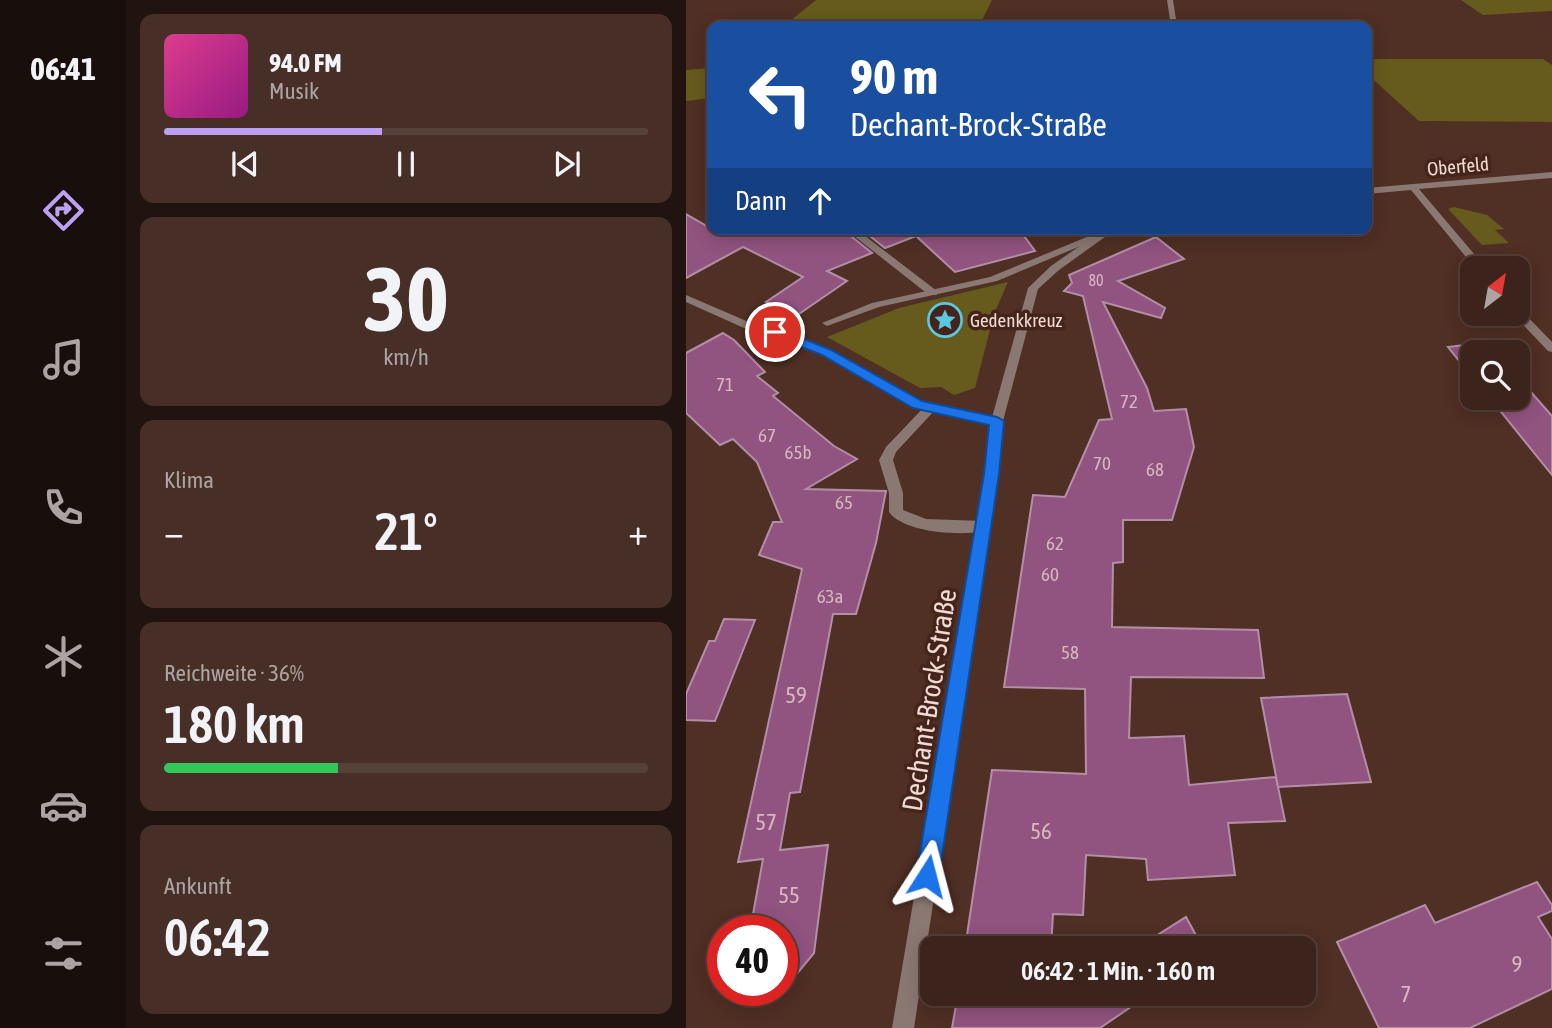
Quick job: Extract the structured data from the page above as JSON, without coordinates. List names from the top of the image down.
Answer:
{
  "streets": {
    "street": ["Oberfeld", "Dechant-Brock-Straße"]
  },
  "places": {
    "place": ["Gedenkkreuz"]
  },
  "house_numbers": [
    "80",
    "71",
    "72",
    "67",
    "65b",
    "70",
    "68",
    "65",
    "62",
    "60",
    "63a",
    "58",
    "59",
    "57",
    "56",
    "55",
    "9",
    "7"
  ],
  "north": "top right",
  "page": {
    "tabs": "06:41",
    "turn": ["90 m", "Dechant-Brock-Straße"],
    "song": ["94.0 FM", "Musik"],
    "then": "Dann",
    "tile": [
      ["30", "km/h"],
      "Klima",
      ["Reichweite · 36%", "180 km"],
      ["Ankunft", "06:42"]
    ],
    "heat": ["−", "21°", "+"],
    "limit": "40",
    "trip": "06:42 · 1 Min. · 160 m"
  }
}
